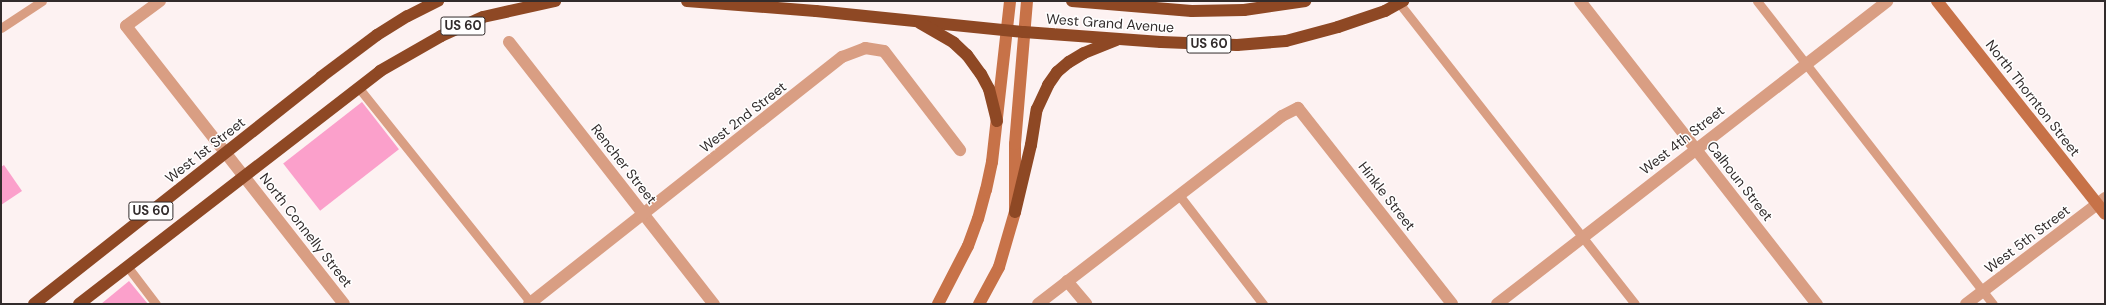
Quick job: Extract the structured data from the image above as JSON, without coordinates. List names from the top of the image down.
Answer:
{
  "streets": {
    "highway": ["West Grand Avenue", "US 60", "West 1st Street"],
    "main road": ["North Thornton Street"],
    "street": [
      "West 2nd Street",
      "West 4th Street",
      "Rencher Street",
      "Calhoun Street",
      "Hinkle Street",
      "North Connelly Street",
      "West 5th Street"
    ]
  },
  "crossings": [
    ["West Grand Avenue", "US 60"],
    ["US 60", "North Connelly Street"],
    ["North Thornton Street", "West 5th Street"],
    ["West 2nd Street", "Rencher Street"],
    ["West 4th Street", "Calhoun Street"],
    ["West 1st Street", "North Connelly Street"]
  ]
}
